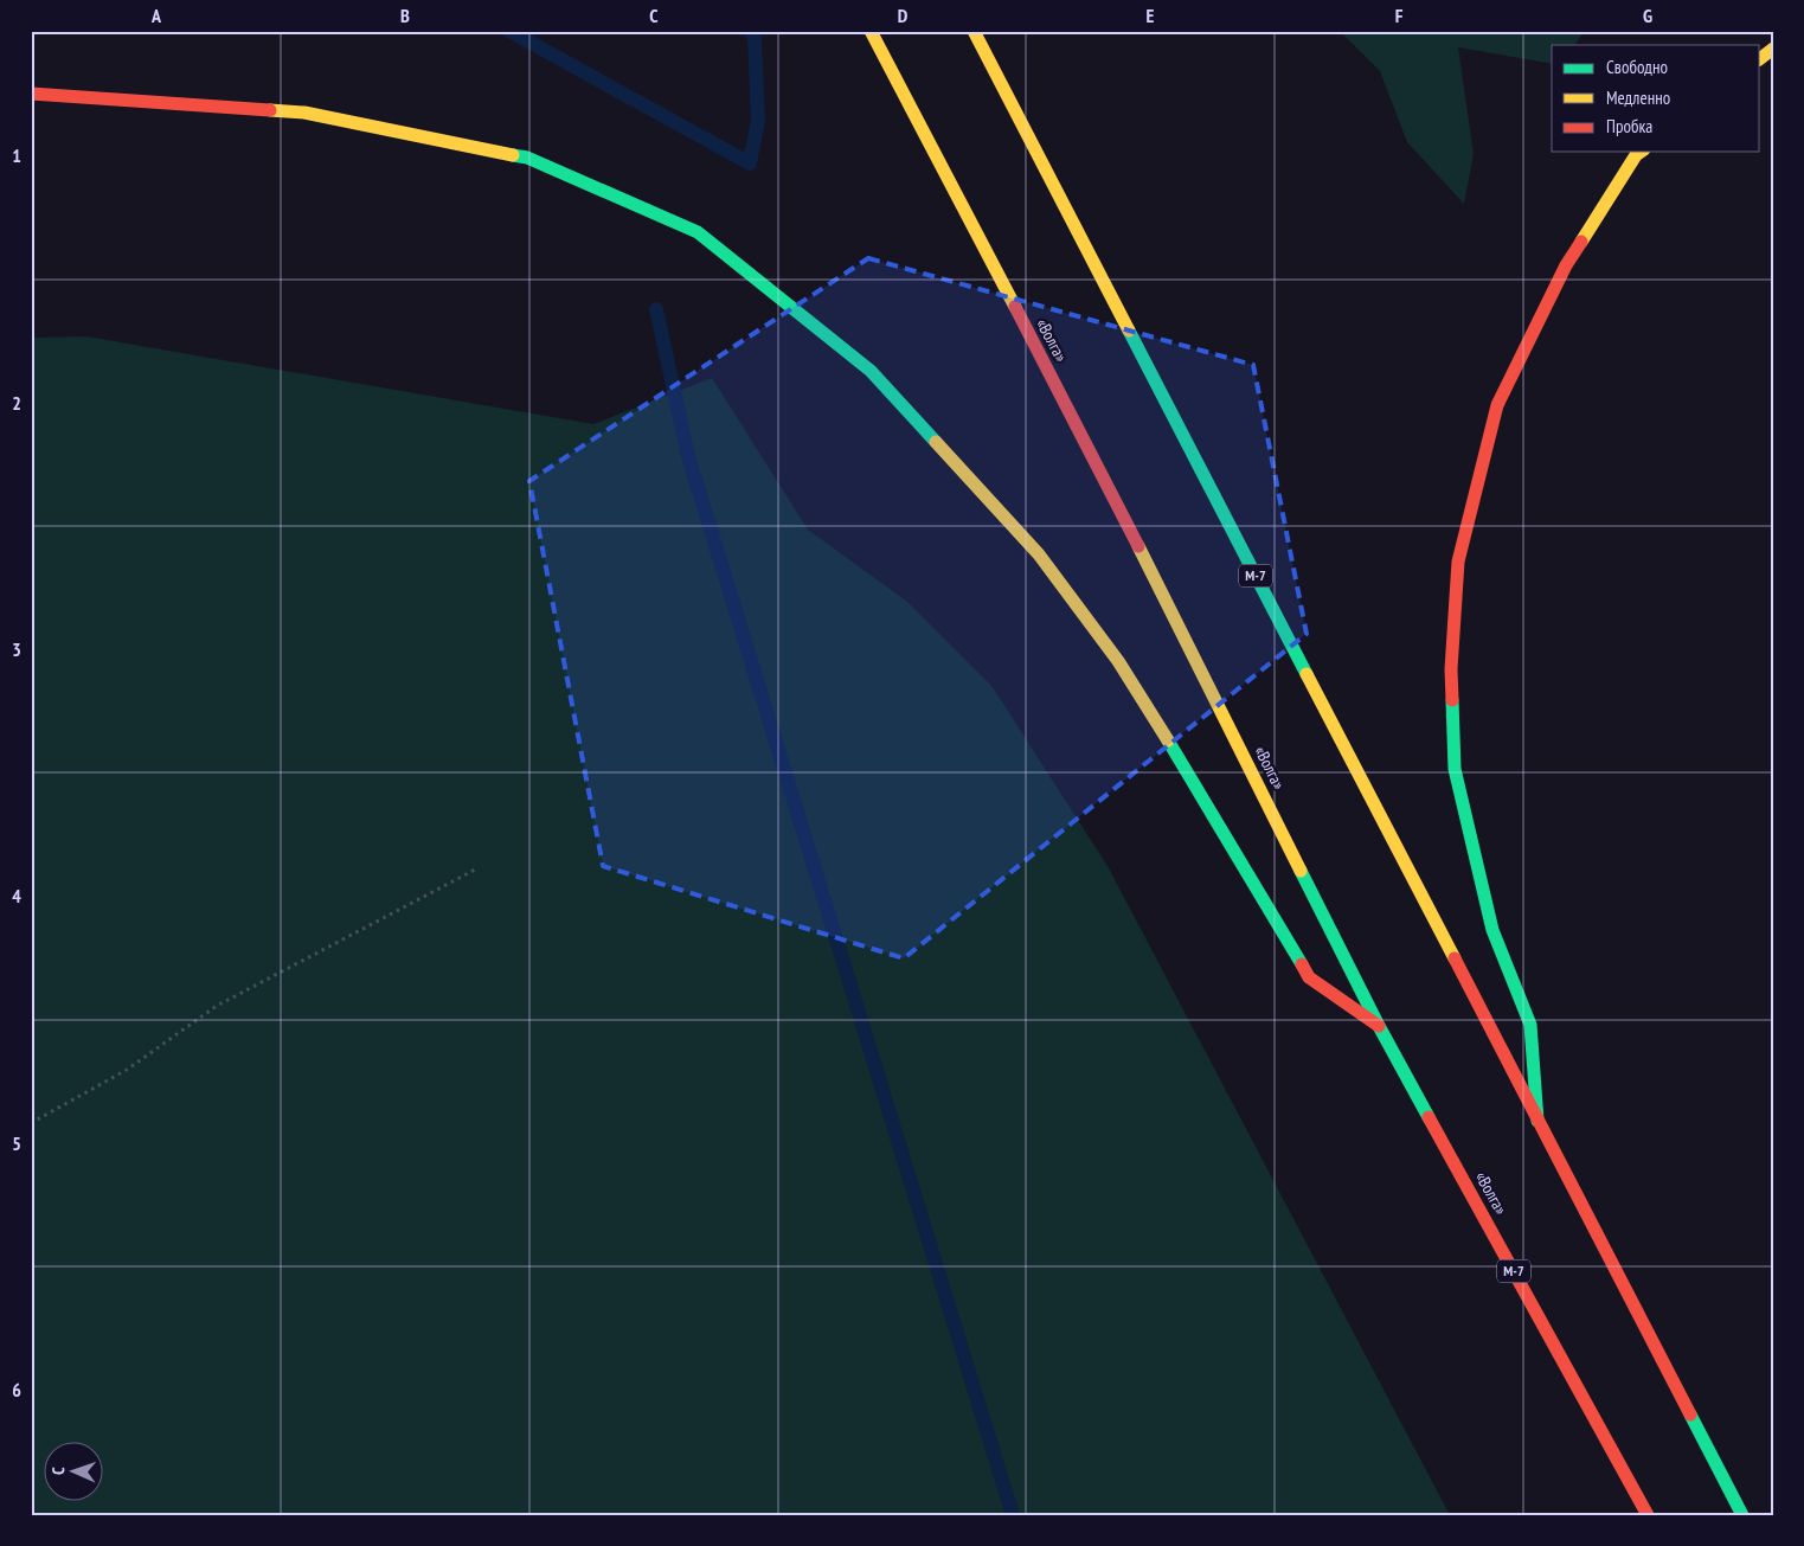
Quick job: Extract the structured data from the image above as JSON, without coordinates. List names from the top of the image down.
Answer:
{
  "streets": {
    "main road": ["«Волга»", "М-7"]
  },
  "legend": ["Свободно", "Медленно", "Пробка"],
  "north": "left",
  "grid": {
    "columns": [
      "A",
      "B",
      "C",
      "D",
      "E",
      "F",
      "G"
    ],
    "rows": [
      "1",
      "2",
      "3",
      "4",
      "5",
      "6"
    ]
  }
}
